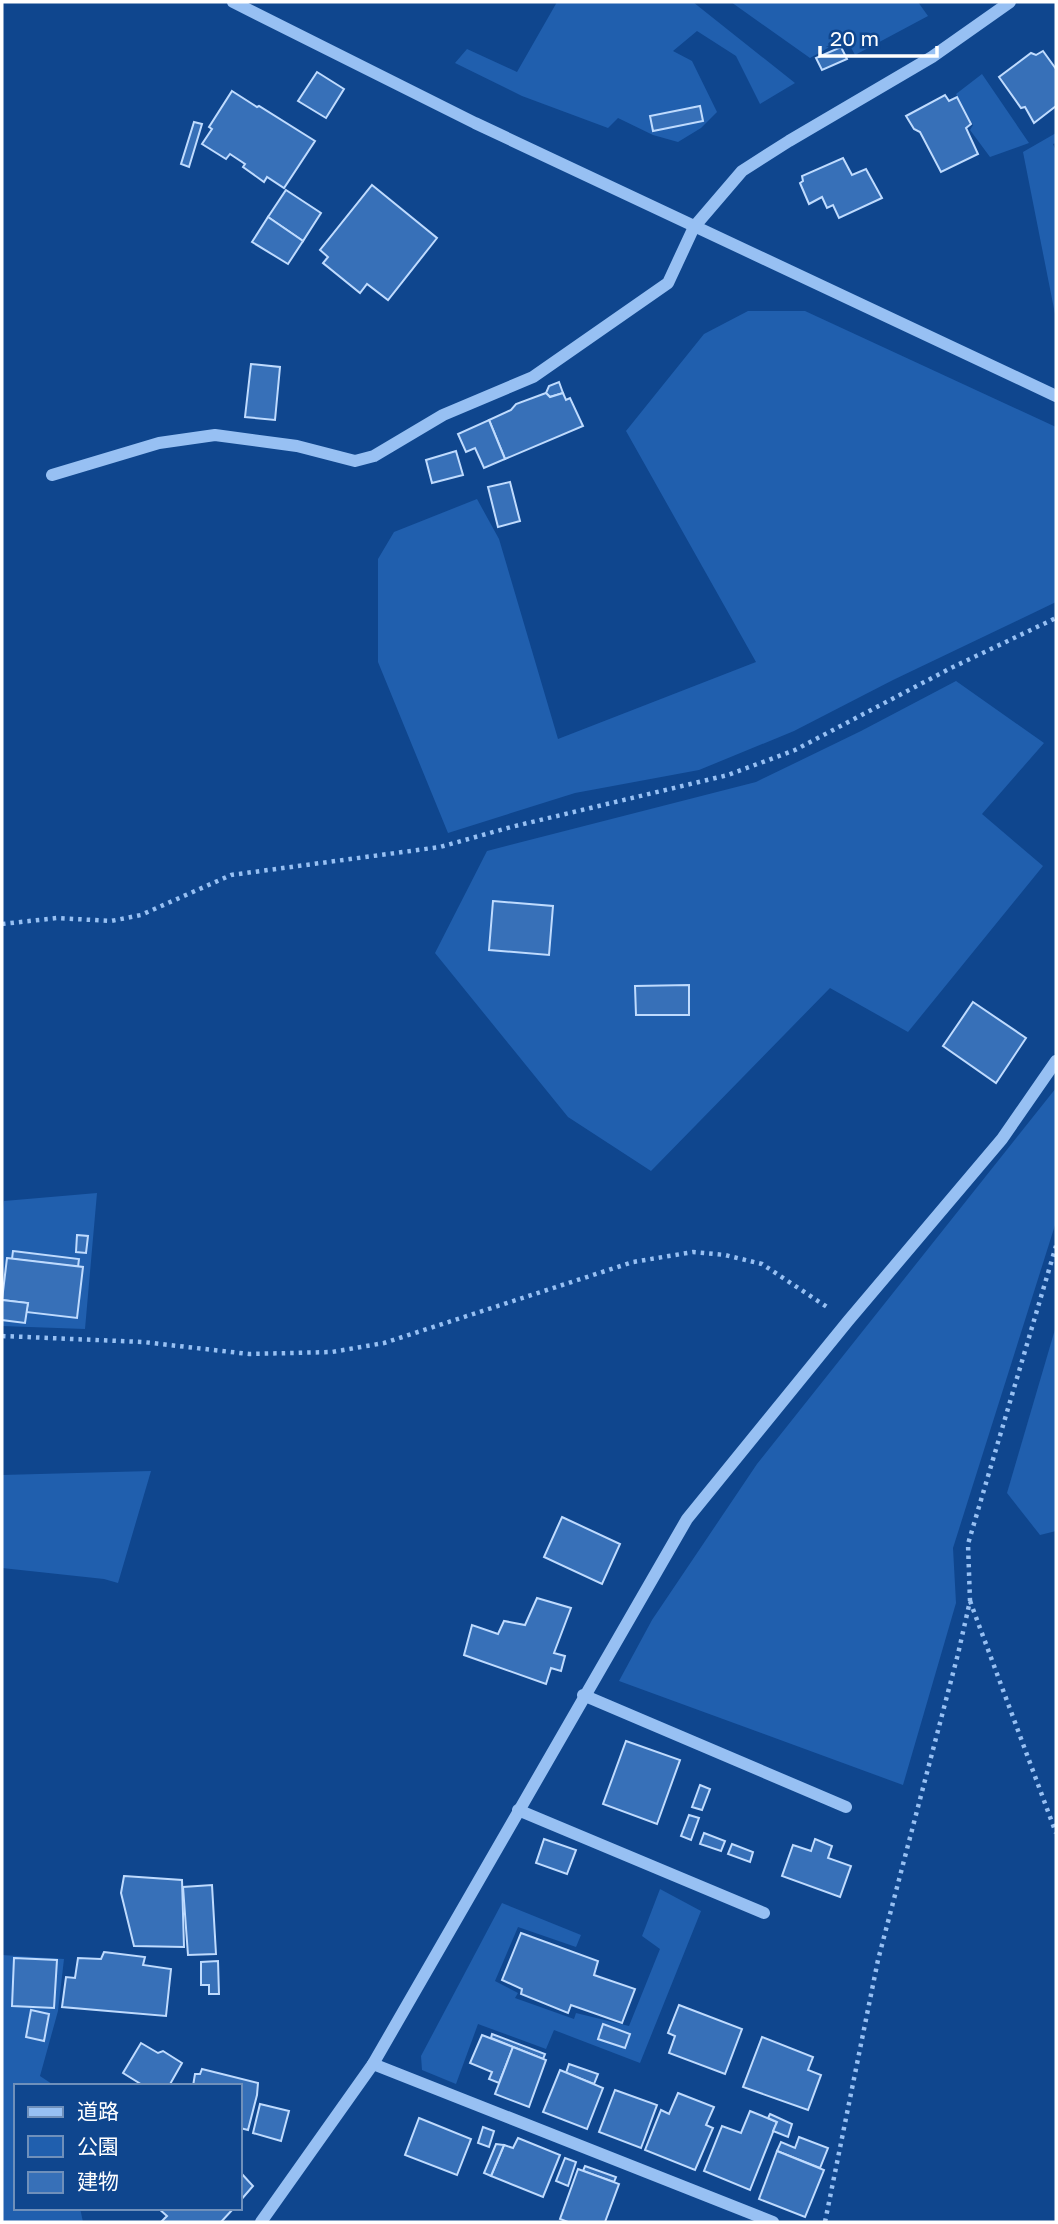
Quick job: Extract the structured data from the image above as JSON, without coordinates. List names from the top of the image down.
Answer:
{
  "legend": ["道路", "公園", "建物"],
  "scale_bar": "20 m"
}
